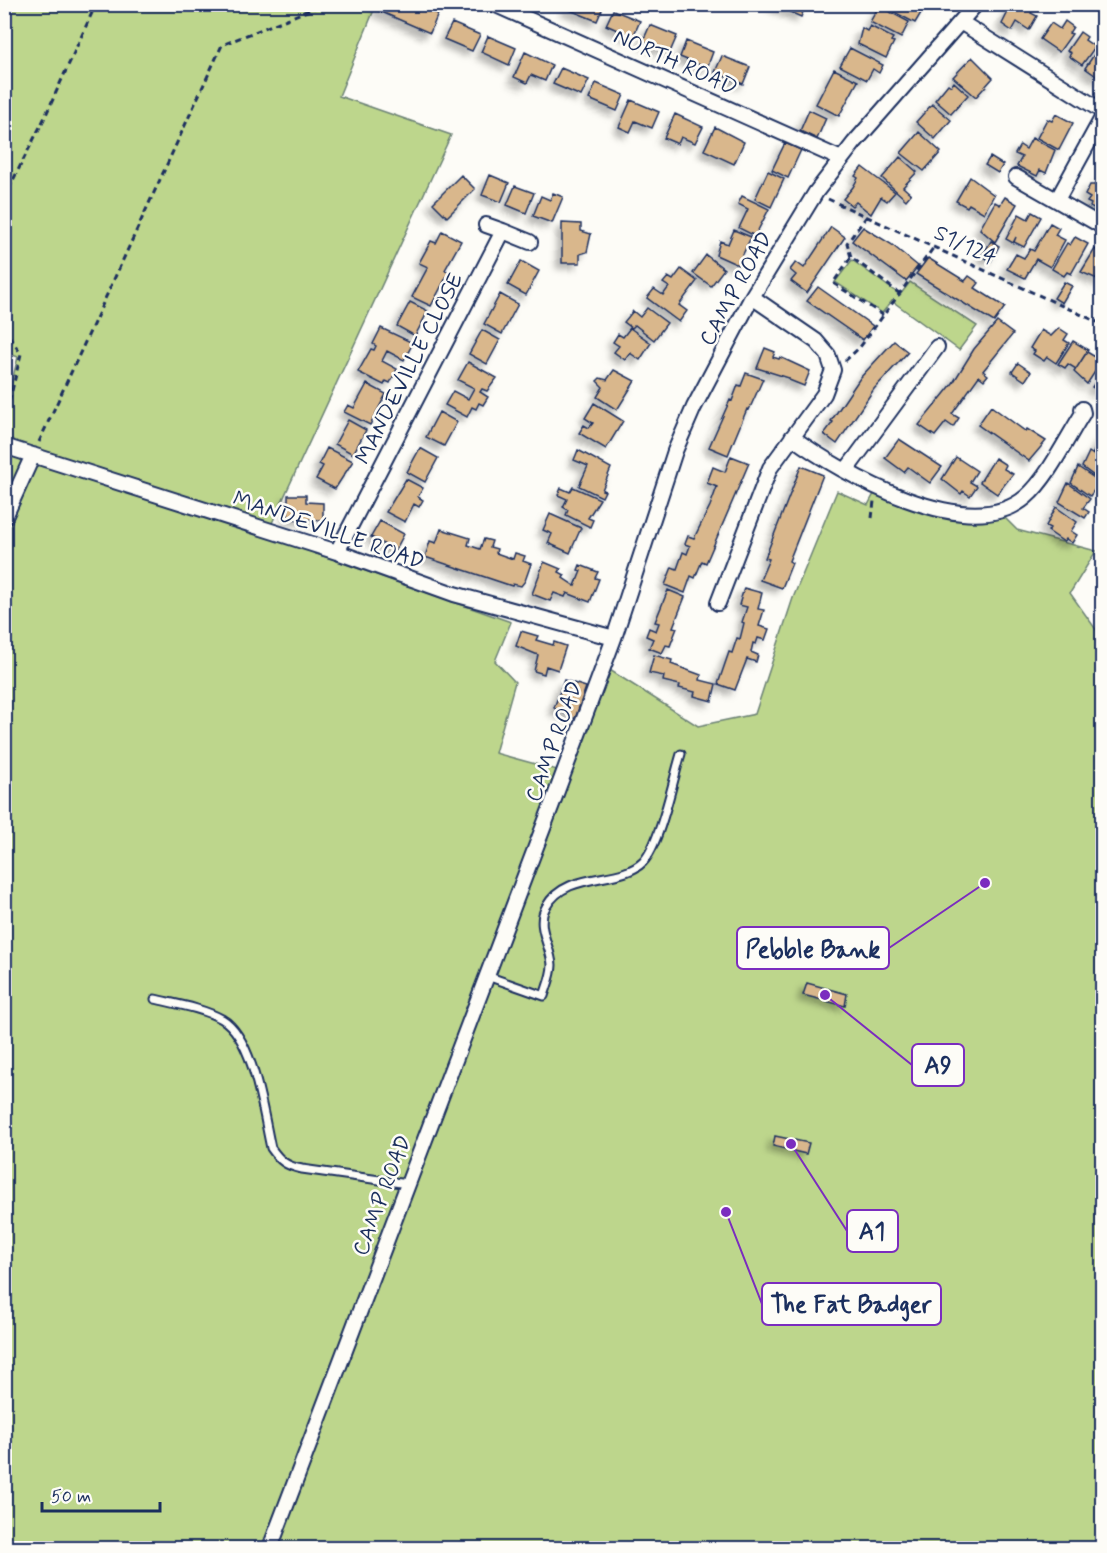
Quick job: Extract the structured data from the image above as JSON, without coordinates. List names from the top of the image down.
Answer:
{
  "streets": {
    "street": [
      "NORTH ROAD",
      "CAMP ROAD",
      "MANDEVILLE CLOSE",
      "MANDEVILLE ROAD"
    ],
    "path": ["S1/124"]
  },
  "crossings": [
    ["NORTH ROAD", "CAMP ROAD"],
    ["S1/124", "CAMP ROAD"],
    ["CAMP ROAD", "MANDEVILLE ROAD"],
    ["MANDEVILLE CLOSE", "MANDEVILLE ROAD"]
  ],
  "places": [
    "Pebble Bank",
    "A9",
    "A1",
    "The Fat Badger"
  ],
  "scale_bar": "50 m"
}
